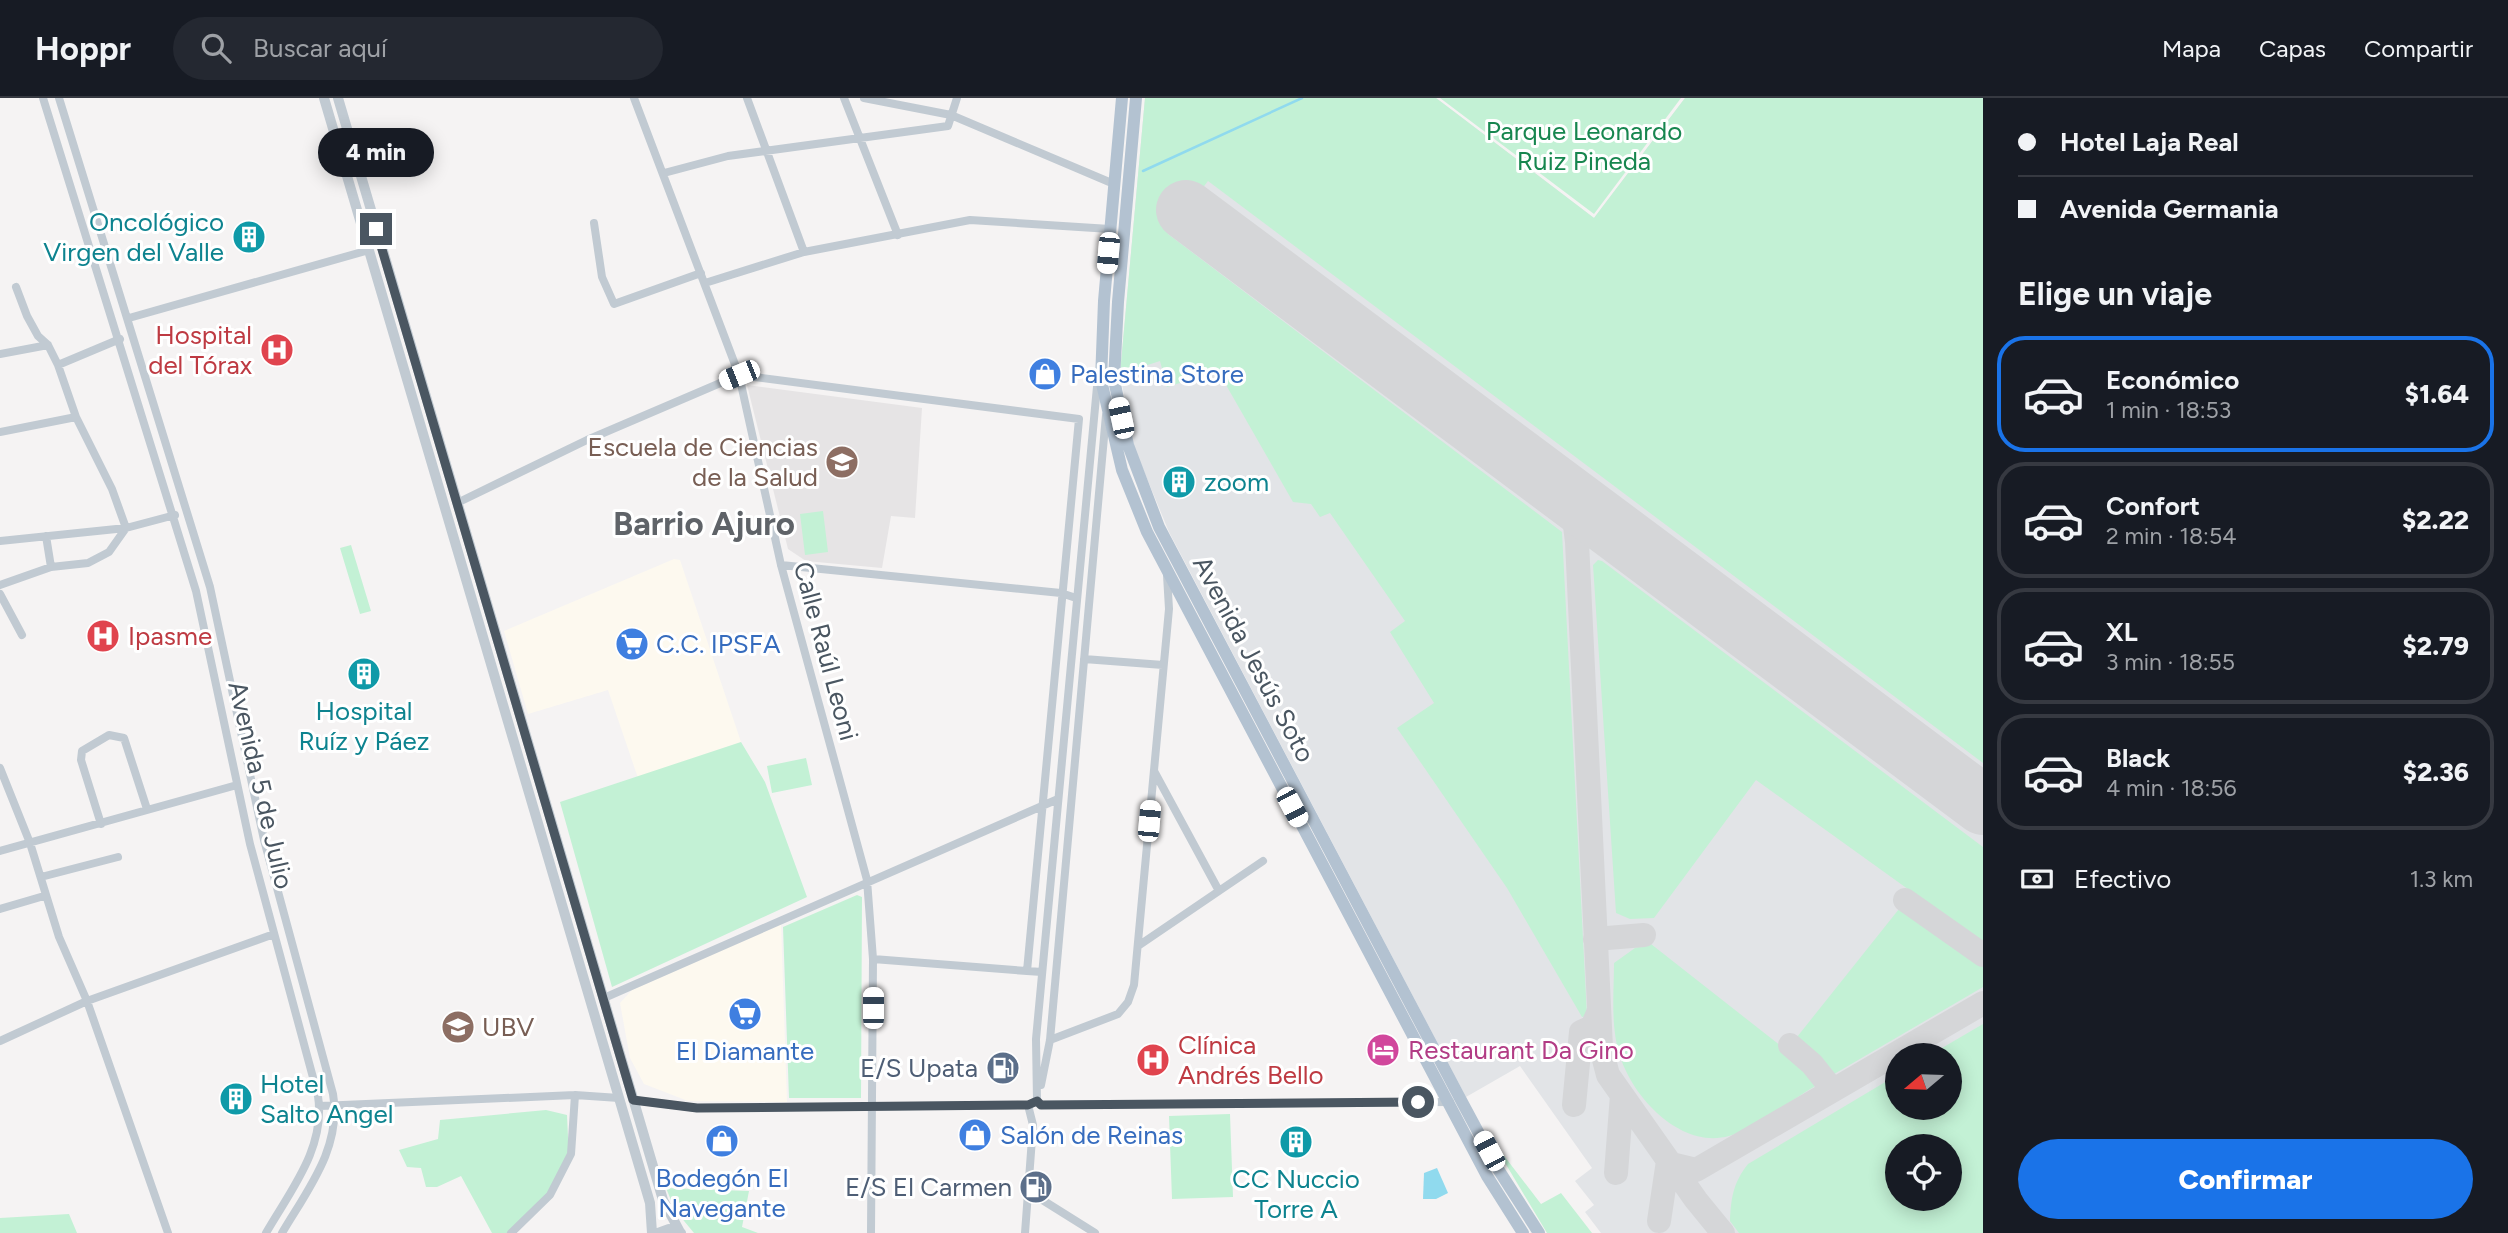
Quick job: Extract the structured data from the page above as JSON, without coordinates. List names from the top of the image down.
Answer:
{
  "streets": {
    "main road": ["Avenida Jesús Soto"],
    "street": ["Calle Raúl Leoni", "Avenida 5 de Julio"]
  },
  "districts": ["Barrio Ajuro"],
  "parks": ["Parque Leonardo Ruiz Pineda"],
  "places": {
    "building": [
      "Oncológico Virgen del Valle",
      "zoom",
      "Hospital Ruíz y Páez",
      "Hotel Salto Angel",
      "CC Nuccio Torre A"
    ],
    "hospital": ["Hospital del Tórax", "Ipasme", "Clínica Andrés Bello"],
    "shop": ["Palestina Store", "Salón de Reinas", "Bodegón El Navegante"],
    "school or university": ["Escuela de Ciencias de la Salud", "UBV"],
    "supermarket": ["C.C. IPSFA", "El Diamante"],
    "hotel": ["Restaurant Da Gino"],
    "fuel station": ["E/S Upata", "E/S El Carmen"]
  },
  "north": "left",
  "page": {
    "header": "Hoppr",
    "search": "Buscar aquí",
    "nav": ["Mapa", "Capas", "Compartir"],
    "banner": ["Hotel Laja Real", "Avenida Germania"],
    "bubble": "4 min",
    "heading": "Elige un viaje",
    "list": [
      {
        "name": "Económico",
        "note": "1 min · 18:53",
        "value": "$1.64"
      },
      {
        "name": "Confort",
        "note": "2 min · 18:54",
        "value": "$2.22"
      },
      {
        "name": "XL",
        "note": "3 min · 18:55",
        "value": "$2.79"
      },
      {
        "name": "Black",
        "note": "4 min · 18:56",
        "value": "$2.36"
      }
    ],
    "pay": ["Efectivo", "1.3 km"],
    "buttons": "Confirmar"
  }
}
